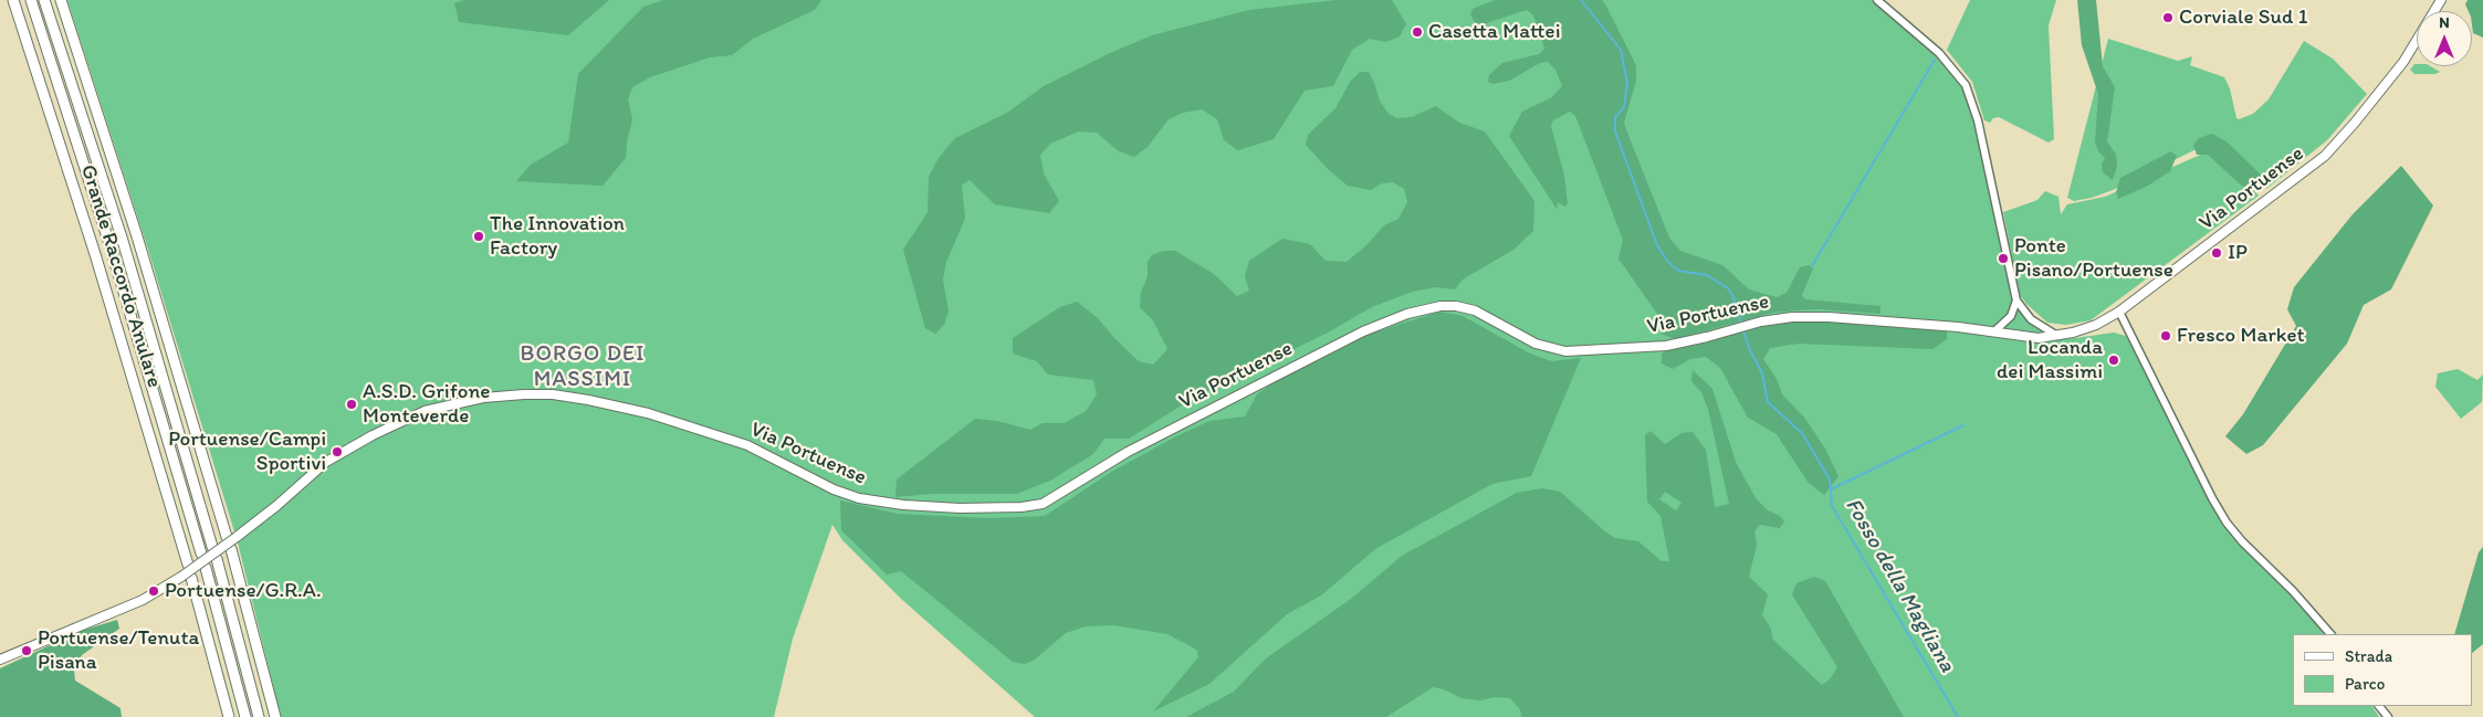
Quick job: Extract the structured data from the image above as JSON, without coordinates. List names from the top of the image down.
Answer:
{
  "streets": {
    "highway": ["Grande Raccordo Anulare"],
    "main road": ["Via Portuense"]
  },
  "crossings": [
    ["Via Portuense", "Grande Raccordo Anulare"]
  ],
  "districts": ["BORGO DEI MASSIMI"],
  "water": ["Fosso della Magliana"],
  "places": [
    "Corviale Sud 1",
    "Casetta Mattei",
    "The Innovation Factory",
    "IP",
    "Ponte Pisano/Portuense",
    "Fresco Market",
    "Locanda dei Massimi",
    "A.S.D. Grifone Monteverde",
    "Portuense/Campi Sportivi",
    "Portuense/G.R.A.",
    "Portuense/Tenuta Pisana"
  ],
  "legend": ["Strada", "Parco"],
  "north": "top"
}
